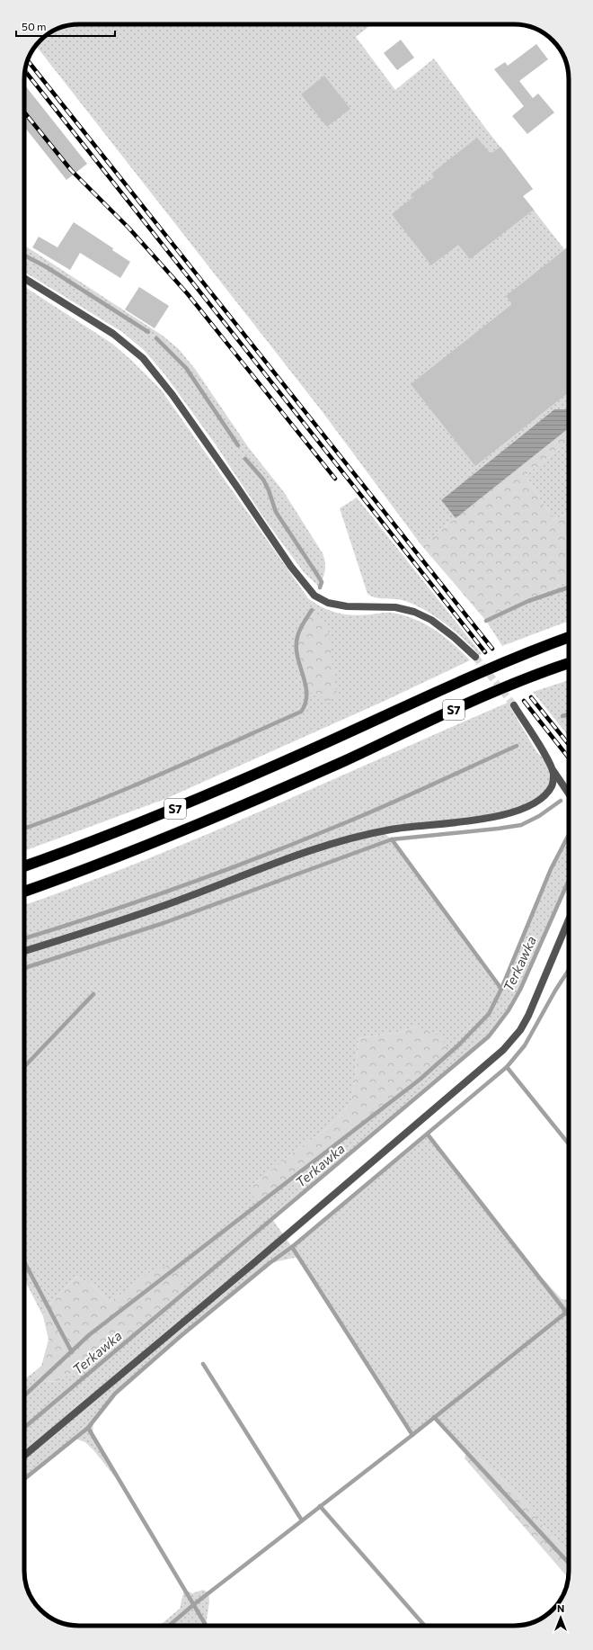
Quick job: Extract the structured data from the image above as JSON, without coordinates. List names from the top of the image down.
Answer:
{
  "streets": {
    "highway": ["S7"]
  },
  "water": ["Terkawka"],
  "scale_bar": "50 m",
  "north": "top"
}
